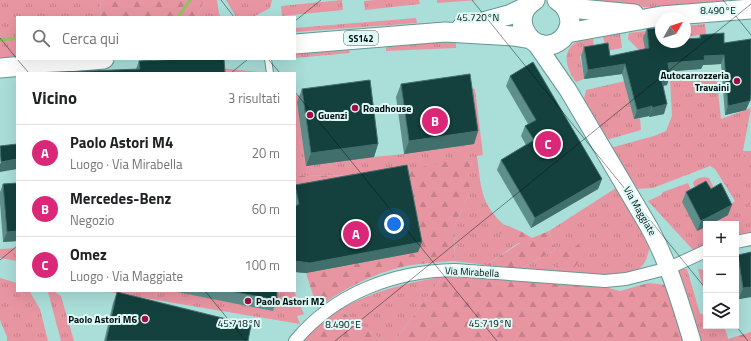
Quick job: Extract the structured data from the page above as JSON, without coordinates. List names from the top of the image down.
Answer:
{
  "streets": {
    "main road": ["SS142"],
    "street": ["Via Maggiate", "Via Mirabella"]
  },
  "crossings": [
    ["SS142", "Via Maggiate"],
    ["Via Maggiate", "Via Mirabella"]
  ],
  "places": [
    "Autocarrozzeria Travaini",
    "Roadhouse",
    "Guenzi",
    "Paolo Astori M2",
    "Paolo Astori M6"
  ],
  "north": "top right",
  "page": {
    "search": "Cerca qui",
    "heading": ["Vicino", "3 risultati"],
    "pins": ["B", "C", "A"],
    "list": [
      {
        "mark": "A",
        "name": "Paolo Astori M4",
        "note": "Luogo · Via Mirabella",
        "value": "20 m"
      },
      {
        "mark": "B",
        "name": "Mercedes-Benz",
        "note": "Negozio",
        "value": "60 m"
      },
      {
        "mark": "C",
        "name": "Omez",
        "note": "Luogo · Via Maggiate",
        "value": "100 m"
      }
    ],
    "map_buttons": ["+", "−"]
  },
  "coordinates": [
    "8.490°E",
    "45.720°N",
    "45.718°N",
    "45.719°N"
  ]
}
